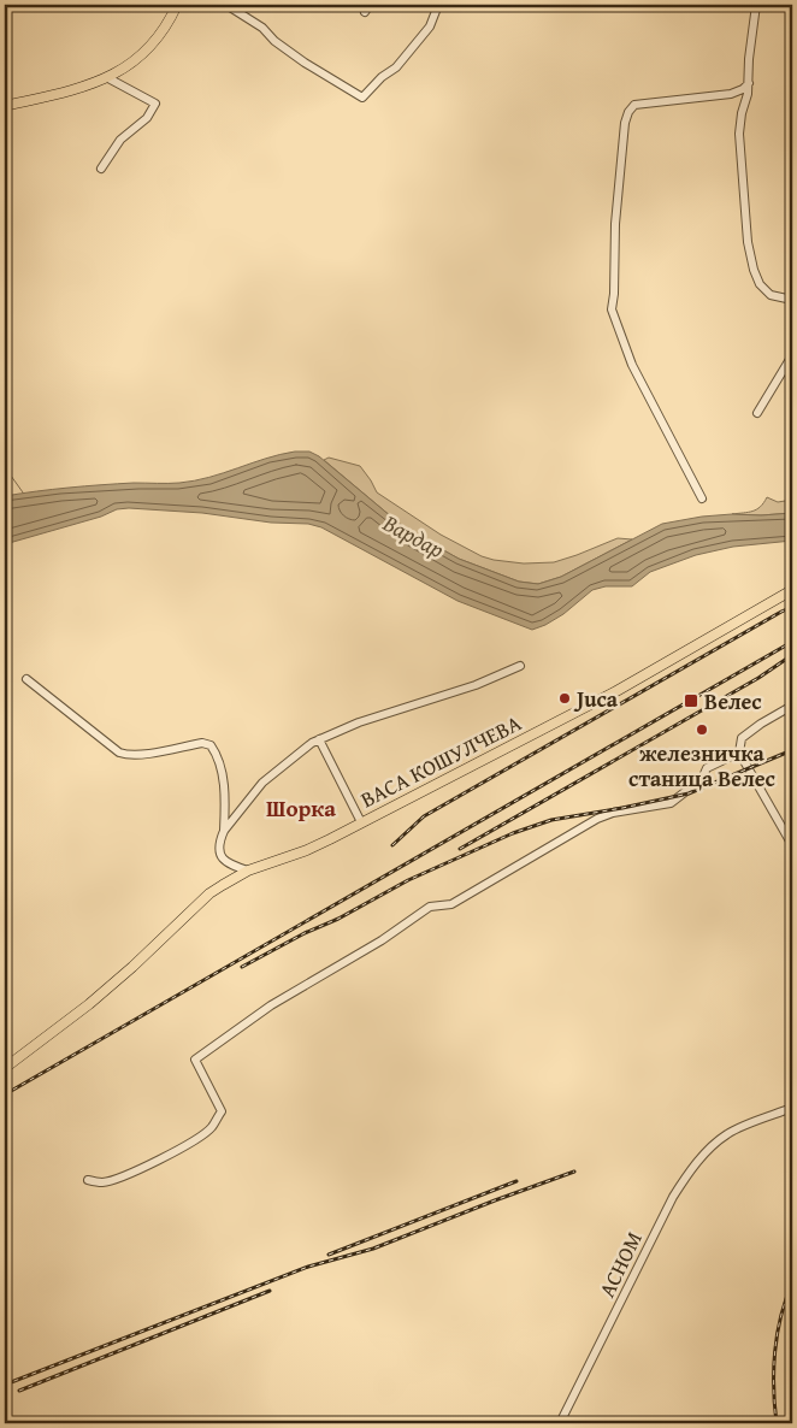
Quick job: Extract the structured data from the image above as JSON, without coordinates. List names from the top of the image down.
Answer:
{
  "streets": {
    "main road": ["ВАСА КОШУЛЧЕВА"],
    "street": ["АСНОМ"]
  },
  "districts": ["Шорка"],
  "water": ["Вардар"],
  "places": {
    "other": ["Juca", "железничка станица Велес"],
    "transit": ["Велес"]
  }
}
